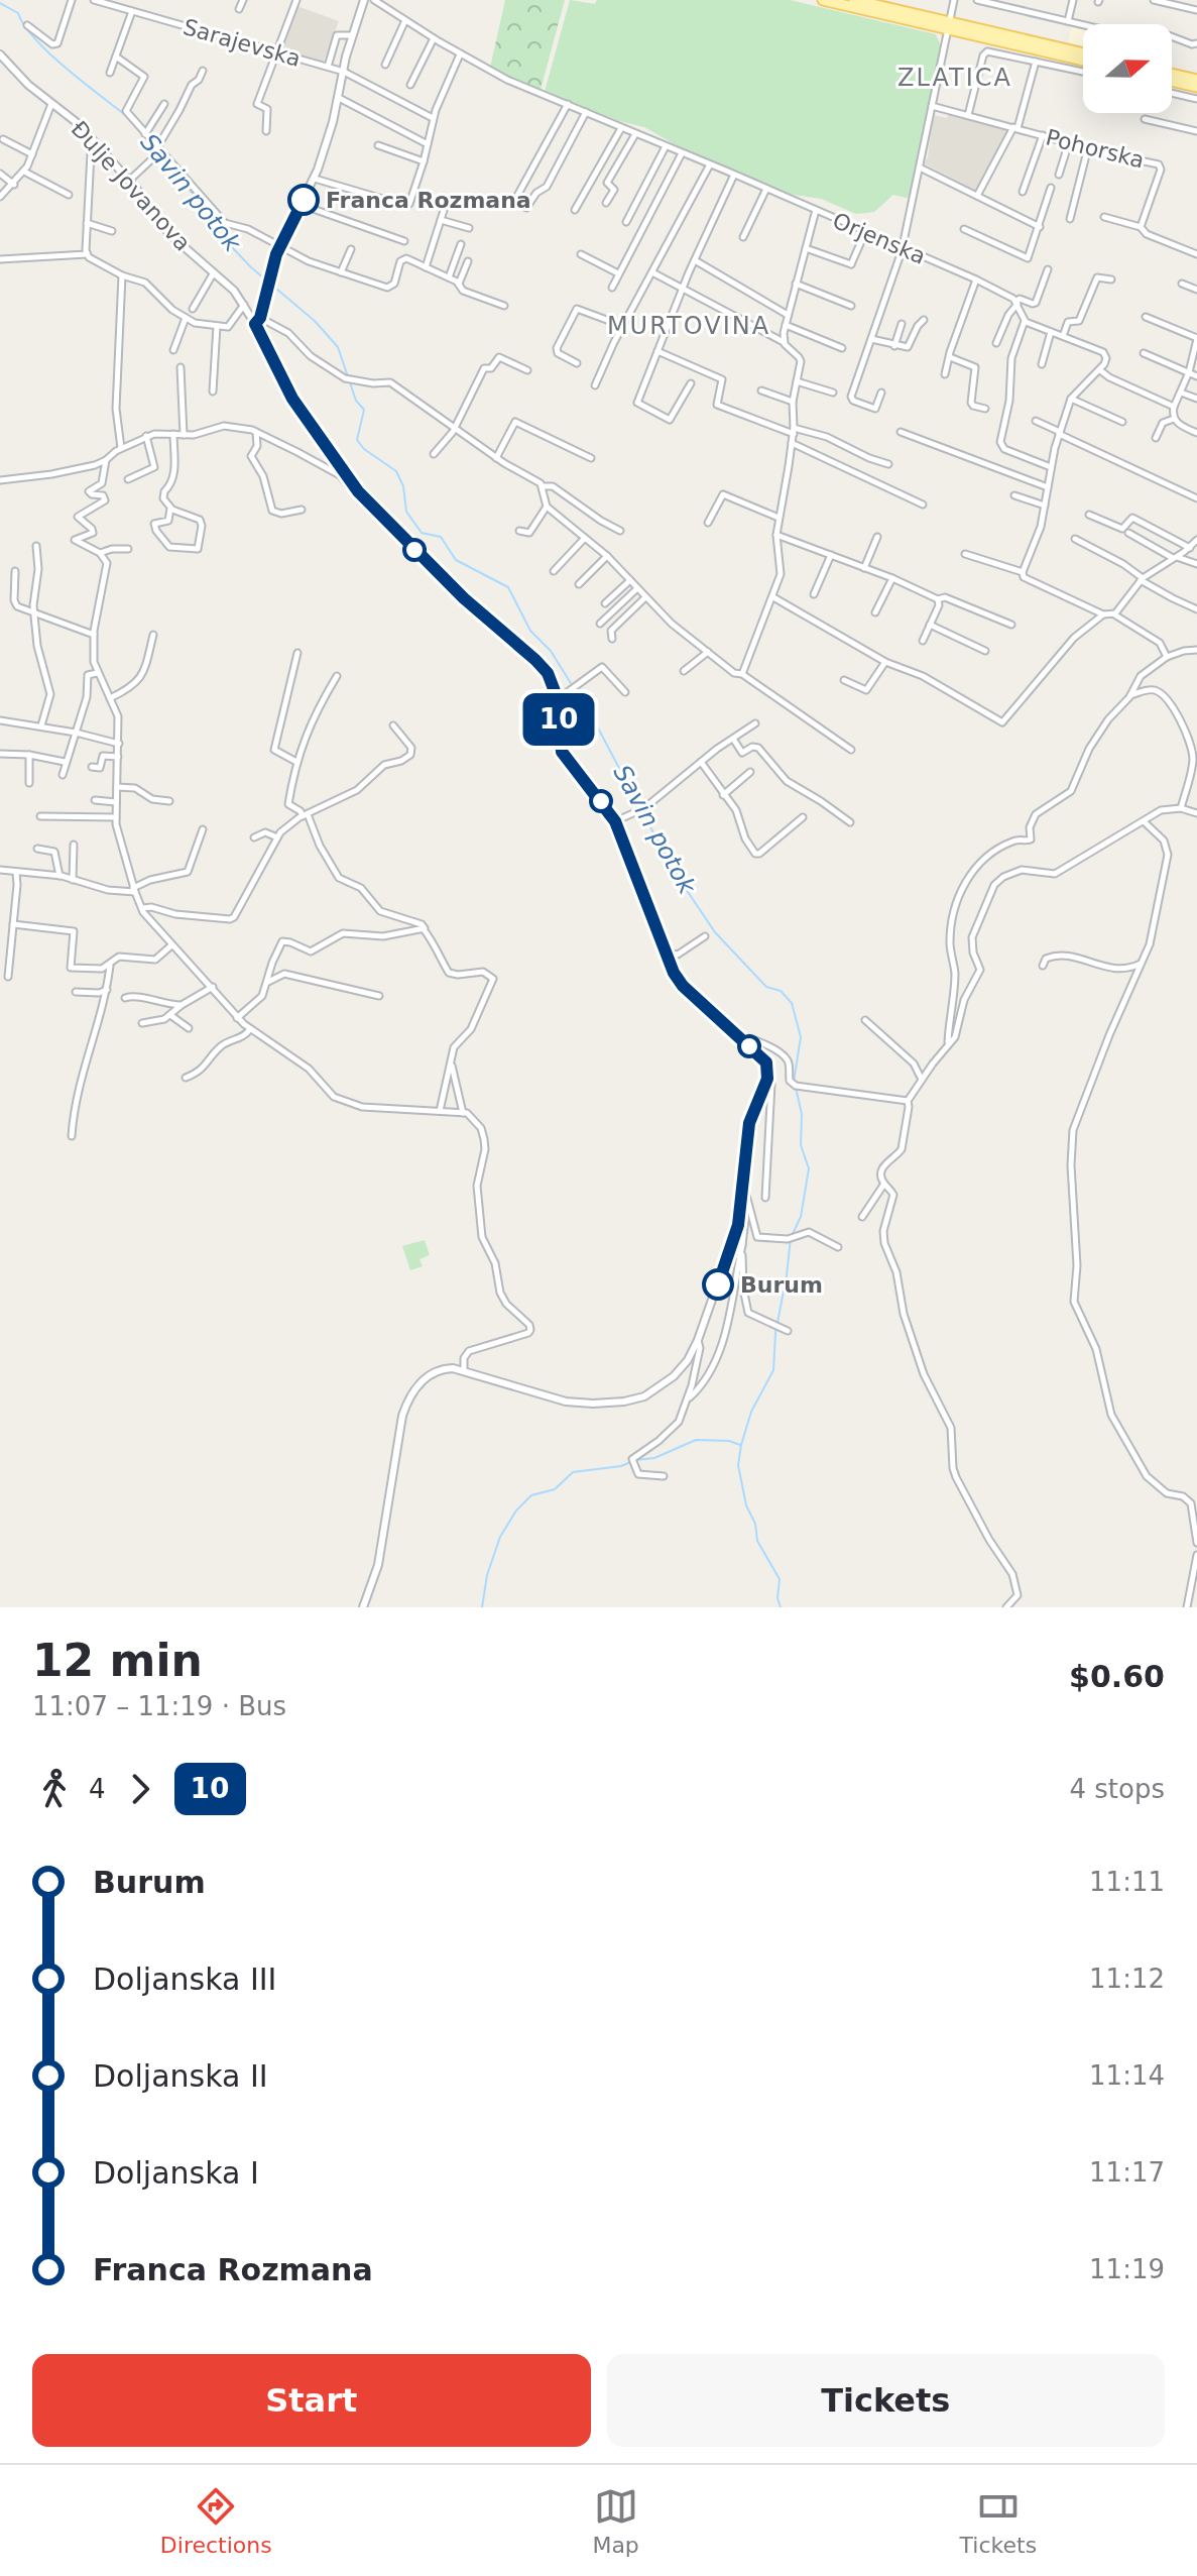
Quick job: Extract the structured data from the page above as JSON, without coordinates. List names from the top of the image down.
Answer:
{
  "streets": {
    "street": [
      "Sarajevska",
      "Pohorska",
      "Đulje Jovanova",
      "Orjenska"
    ]
  },
  "districts": ["ZLATICA", "MURTOVINA"],
  "water": ["Savin potok"],
  "places": ["Franca Rozmana", "Burum"],
  "lines": ["bus line 10"],
  "north": "right",
  "page": {
    "on_map": "10",
    "heading": ["12 min", "11:07 – 11:19 · Bus", "$0.60"],
    "legs": ["4", "10", "4 stops"],
    "list": [
      {
        "name": "Burum",
        "value": "11:11"
      },
      {
        "name": "Doljanska III",
        "value": "11:12"
      },
      {
        "name": "Doljanska II",
        "value": "11:14"
      },
      {
        "name": "Doljanska I",
        "value": "11:17"
      },
      {
        "name": "Franca Rozmana",
        "value": "11:19"
      }
    ],
    "buttons": ["Start", "Tickets"],
    "tabs": ["Directions", "Map", "Tickets"]
  }
}
